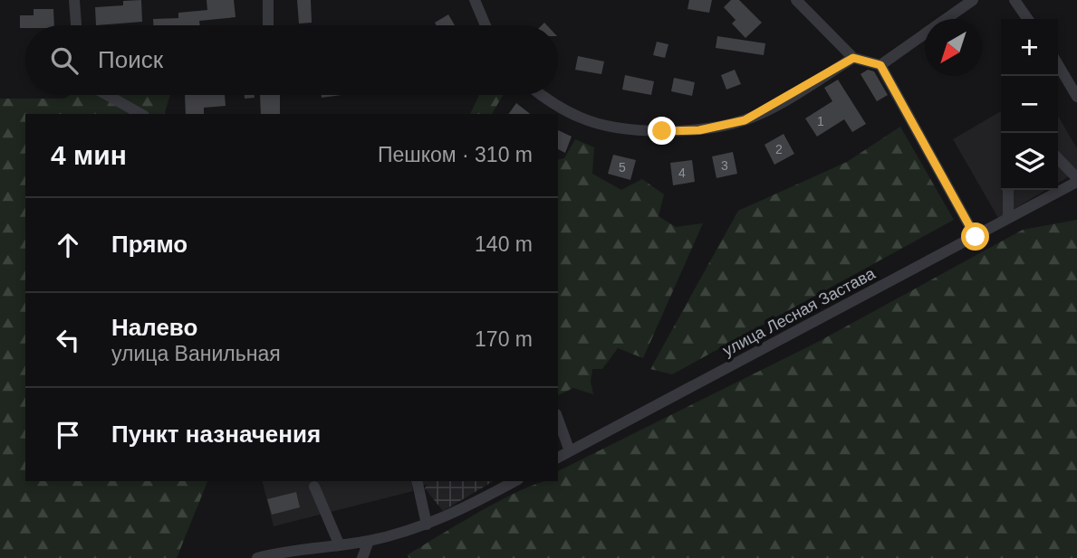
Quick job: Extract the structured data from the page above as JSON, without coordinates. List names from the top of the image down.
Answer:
{
  "streets": {
    "street": ["улица Лесная Застава"]
  },
  "house_numbers": [
    "1",
    "2",
    "3",
    "5",
    "4"
  ],
  "north": "bottom left",
  "page": {
    "map_buttons": ["+", "−"],
    "search": "Поиск",
    "heading": ["4 мин", "Пешком · 310 m"],
    "list": [
      ["Прямо", "140 m"],
      ["Налево", "улица Ванильная", "170 m"],
      "Пункт назначения"
    ]
  }
}
